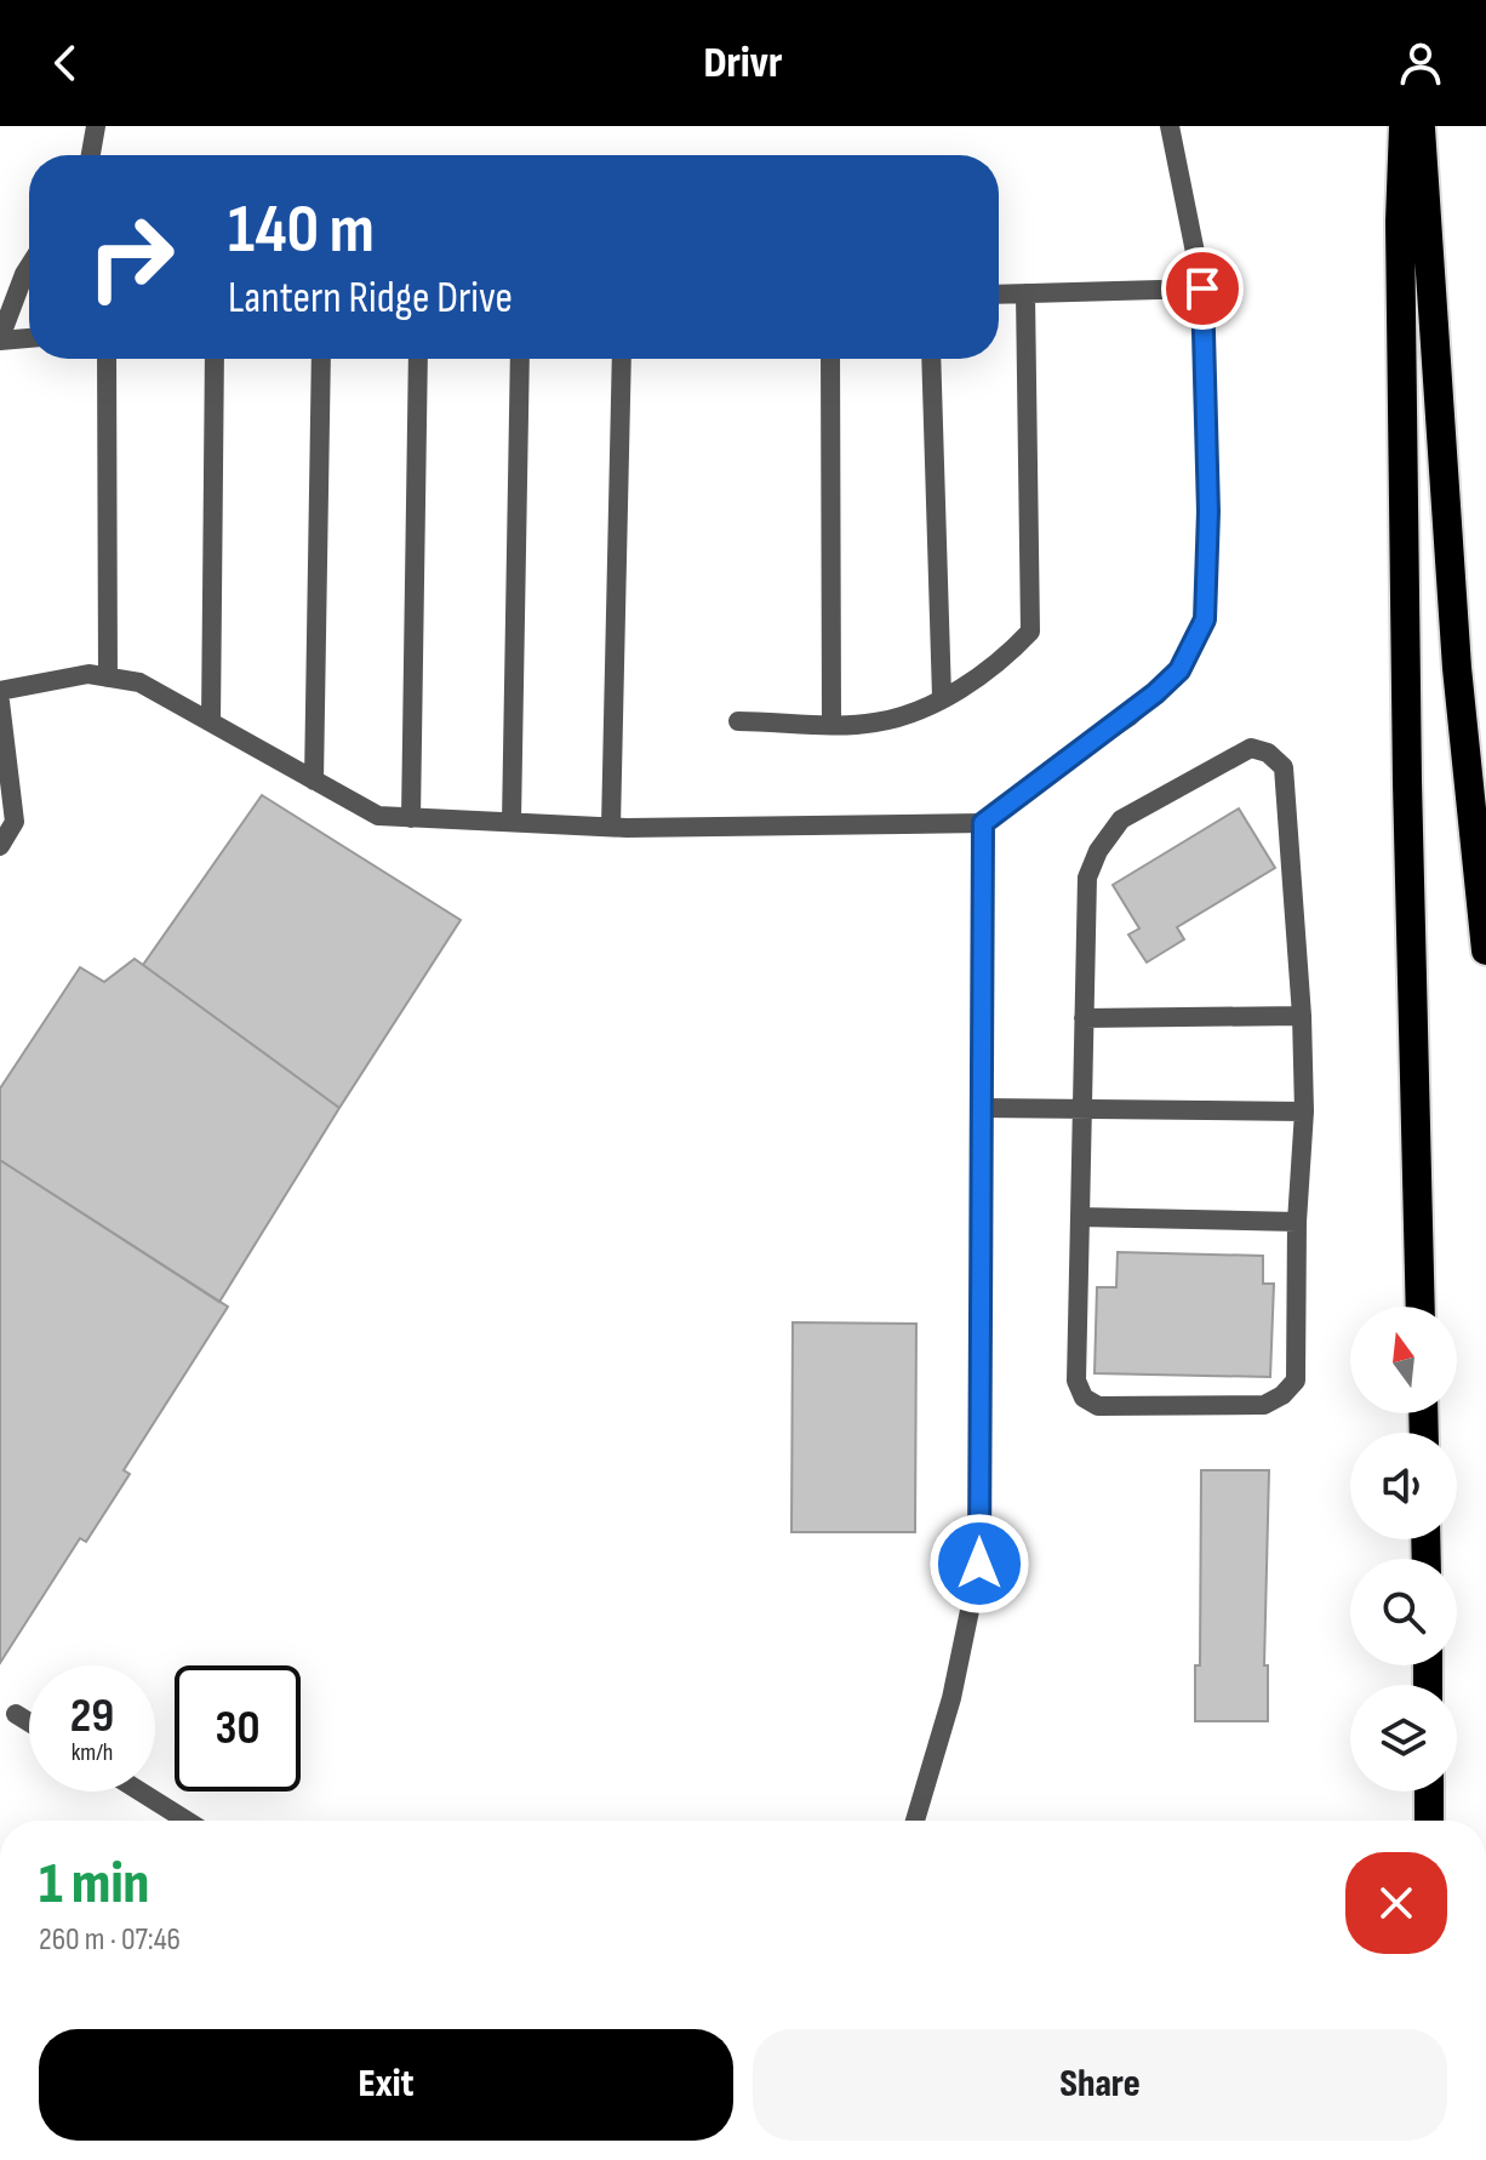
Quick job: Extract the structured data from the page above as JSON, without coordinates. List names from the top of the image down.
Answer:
{
  "north": "top",
  "page": {
    "header": "Drivr",
    "turn": ["140 m", "Lantern Ridge Drive"],
    "speed": "29 km/h",
    "limit": "30",
    "heading": ["1 min", "260 m · 07:46"],
    "buttons": ["Exit", "Share"]
  }
}
